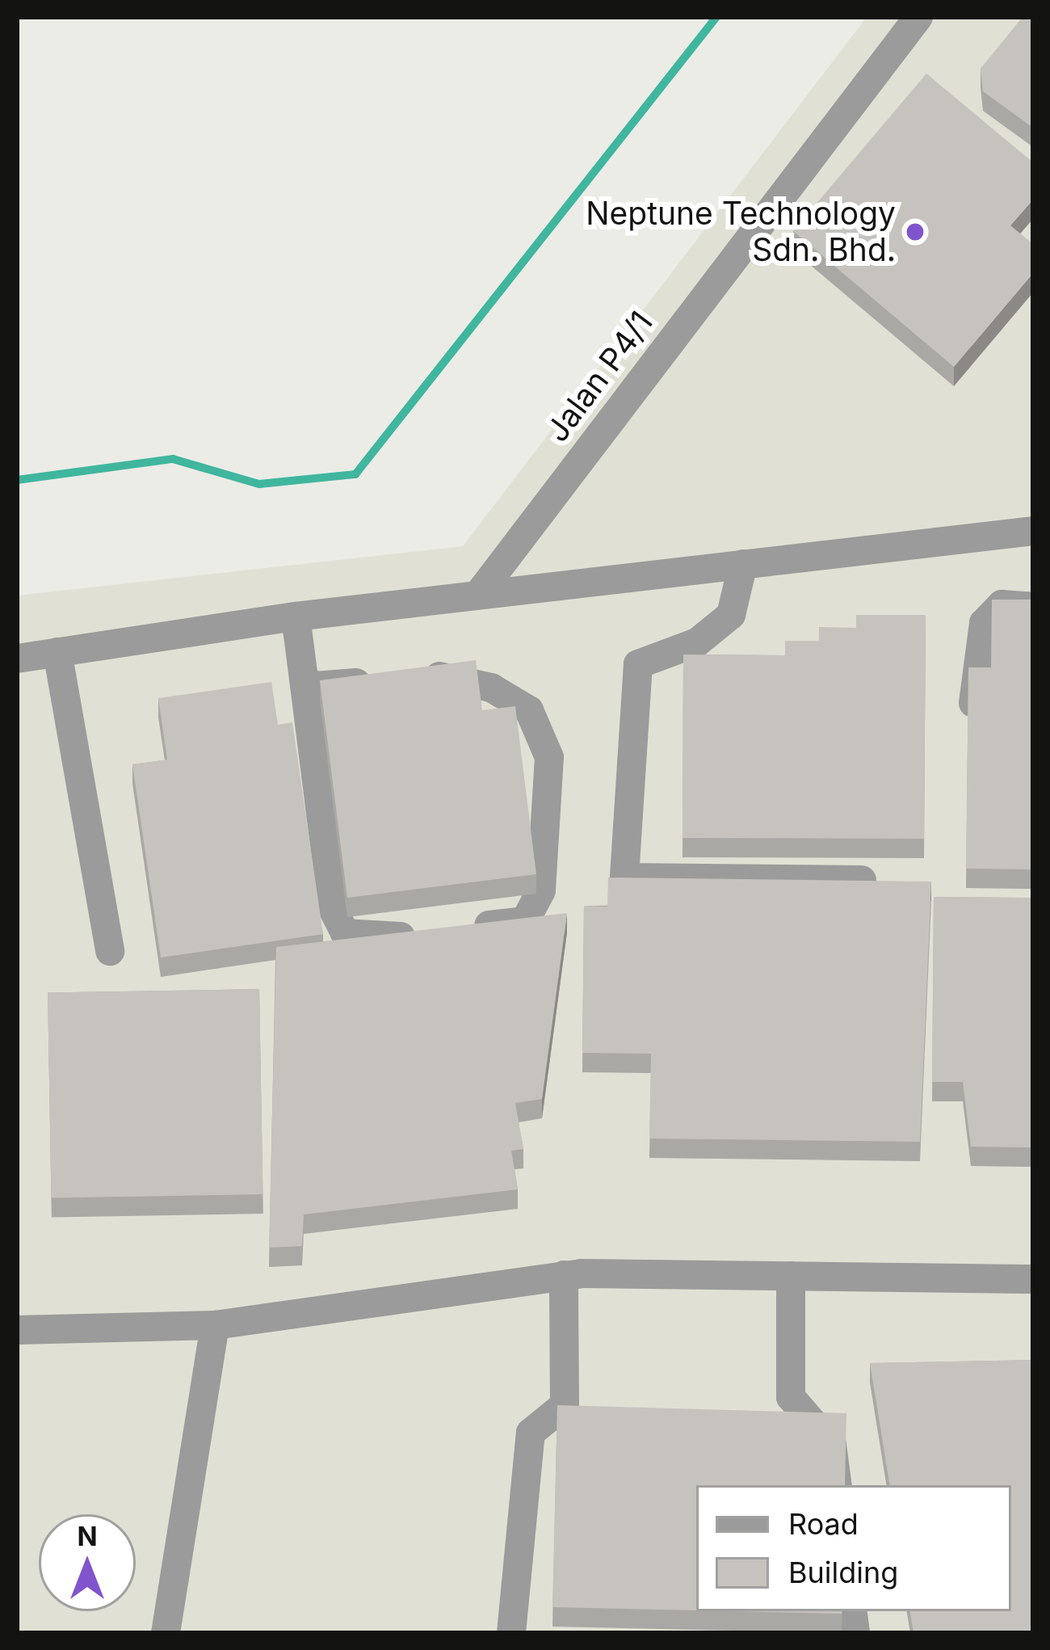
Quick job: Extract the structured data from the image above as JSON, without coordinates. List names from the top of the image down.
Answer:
{
  "streets": {
    "street": ["Jalan P4/1"]
  },
  "places": ["Neptune Technology Sdn. Bhd."],
  "legend": ["Road", "Building"],
  "north": "top"
}
